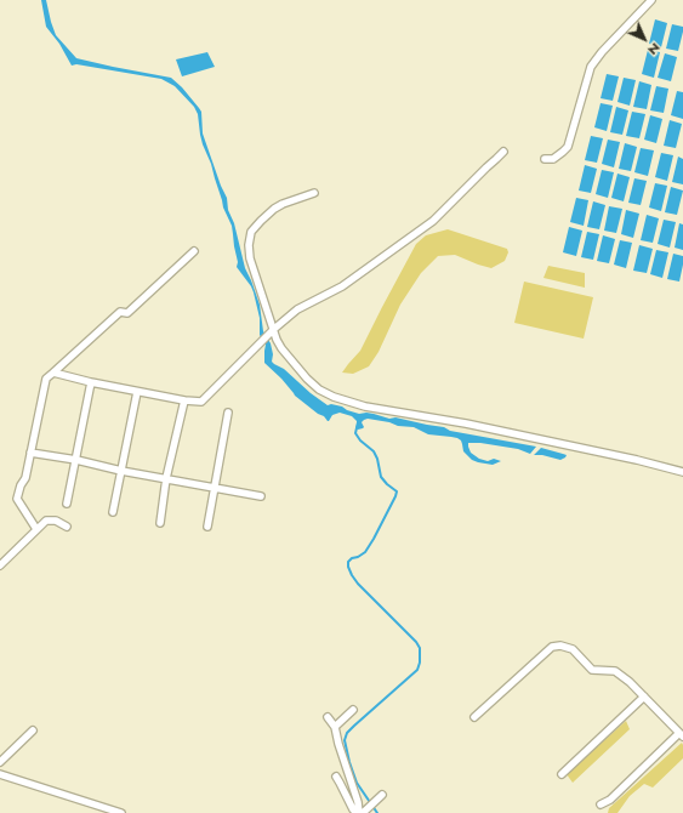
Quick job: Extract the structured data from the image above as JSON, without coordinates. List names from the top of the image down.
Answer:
{
  "north": "bottom right"
}
